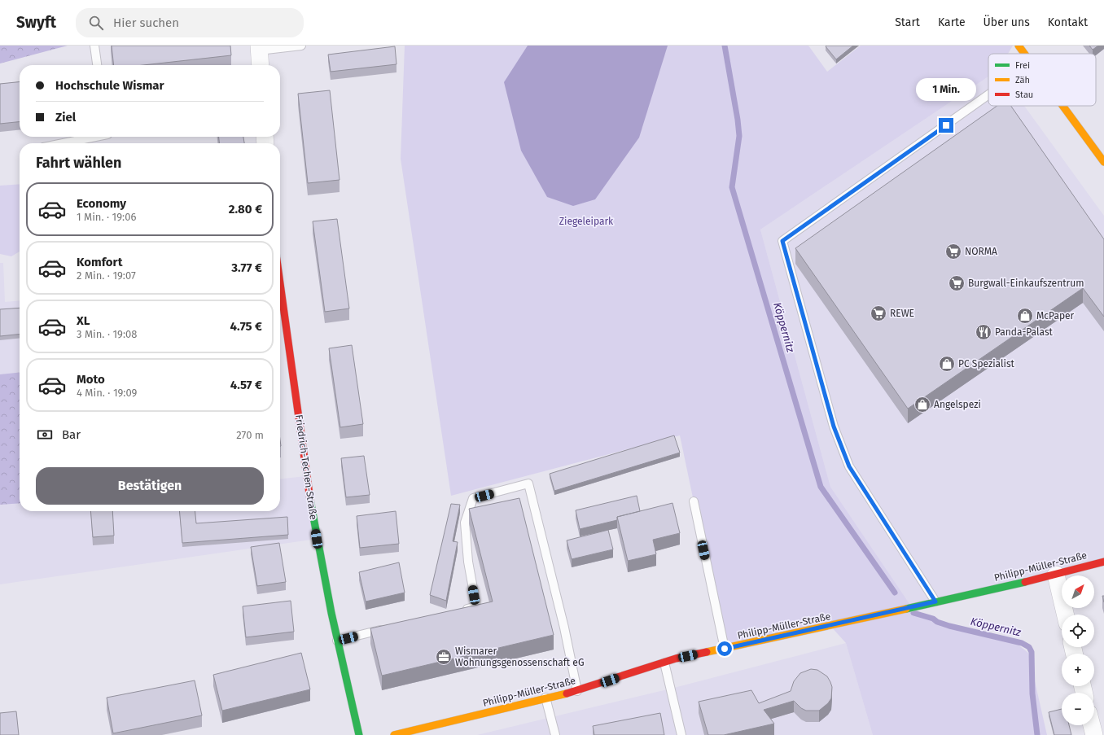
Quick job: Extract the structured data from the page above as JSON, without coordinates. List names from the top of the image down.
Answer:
{
  "streets": {
    "street": ["Friedrich-Techen-Straße", "Philipp-Müller-Straße"]
  },
  "water": ["Köppernitz"],
  "parks": ["Ziegeleipark"],
  "places": {
    "supermarket": ["NORMA", "Burgwall-Einkaufszentrum", "REWE"],
    "shop": ["McPaper", "PC Spezialist", "Angelspezi"],
    "restaurant": ["Panda-Palast"],
    "office": ["Wismarer Wohnungsgenossenschaft eG"]
  },
  "legend": ["Frei", "Zäh", "Stau"],
  "north": "top right",
  "page": {
    "header": "Swyft",
    "search": "Hier suchen",
    "nav": [
      "Start",
      "Karte",
      "Über uns",
      "Kontakt"
    ],
    "banner": ["Hochschule Wismar", "Ziel"],
    "bubble": "1 Min.",
    "heading": "Fahrt wählen",
    "list": [
      {
        "name": "Economy",
        "note": "1 Min. · 19:06",
        "value": "2.80 €"
      },
      {
        "name": "Komfort",
        "note": "2 Min. · 19:07",
        "value": "3.77 €"
      },
      {
        "name": "XL",
        "note": "3 Min. · 19:08",
        "value": "4.75 €"
      },
      {
        "name": "Moto",
        "note": "4 Min. · 19:09",
        "value": "4.57 €"
      }
    ],
    "pay": ["Bar", "270 m"],
    "buttons": "Bestätigen",
    "map_buttons": ["+", "−"]
  }
}
